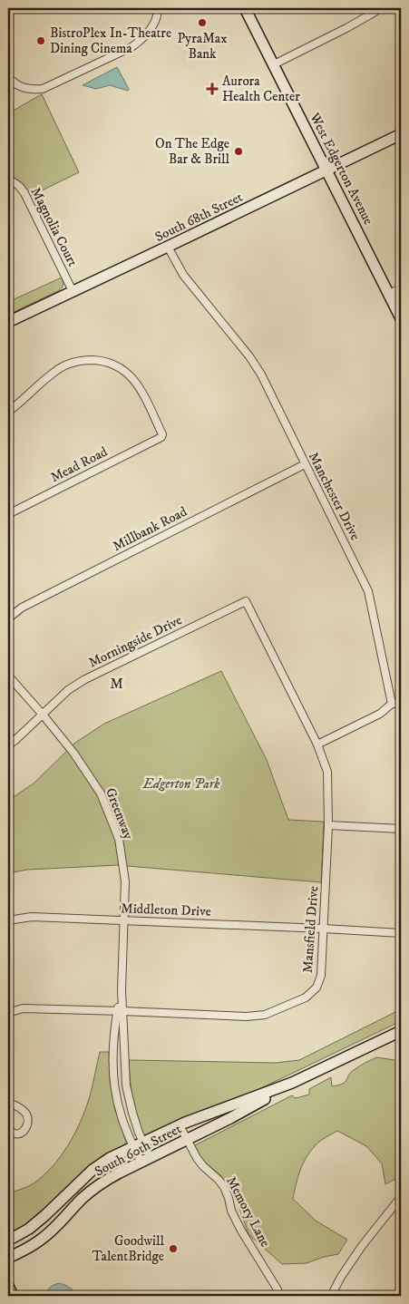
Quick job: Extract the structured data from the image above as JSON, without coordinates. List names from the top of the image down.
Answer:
{
  "streets": {
    "street": [
      "West Edgerton Avenue",
      "South 68th Street",
      "Magnolia Court",
      "Mead Road",
      "Manchester Drive",
      "Millbank Road",
      "Morningside Drive",
      "Greenway",
      "Middleton Drive",
      "Mansfield Drive",
      "South 60th Street",
      "Memory Lane"
    ]
  },
  "crossings": [
    ["West Edgerton Avenue", "South 68th Street"],
    ["South 68th Street", "Magnolia Court"],
    ["South 68th Street", "Manchester Drive"],
    ["Manchester Drive", "Millbank Road"],
    ["Morningside Drive", "Greenway"],
    ["Morningside Drive", "Mansfield Drive"],
    ["Greenway", "Middleton Drive"],
    ["Greenway", "Mansfield Drive"],
    ["Greenway", "South 60th Street"],
    ["Middleton Drive", "Mansfield Drive"],
    ["South 60th Street", "Memory Lane"]
  ],
  "districts": ["M"],
  "parks": ["Edgerton Park"],
  "places": {
    "other": [
      "PyraMax Bank",
      "BistroPlex In-Theatre Dining Cinema",
      "On The Edge Bar & Brill",
      "Goodwill TalentBridge"
    ],
    "health": ["Aurora Health Center"]
  }
}
